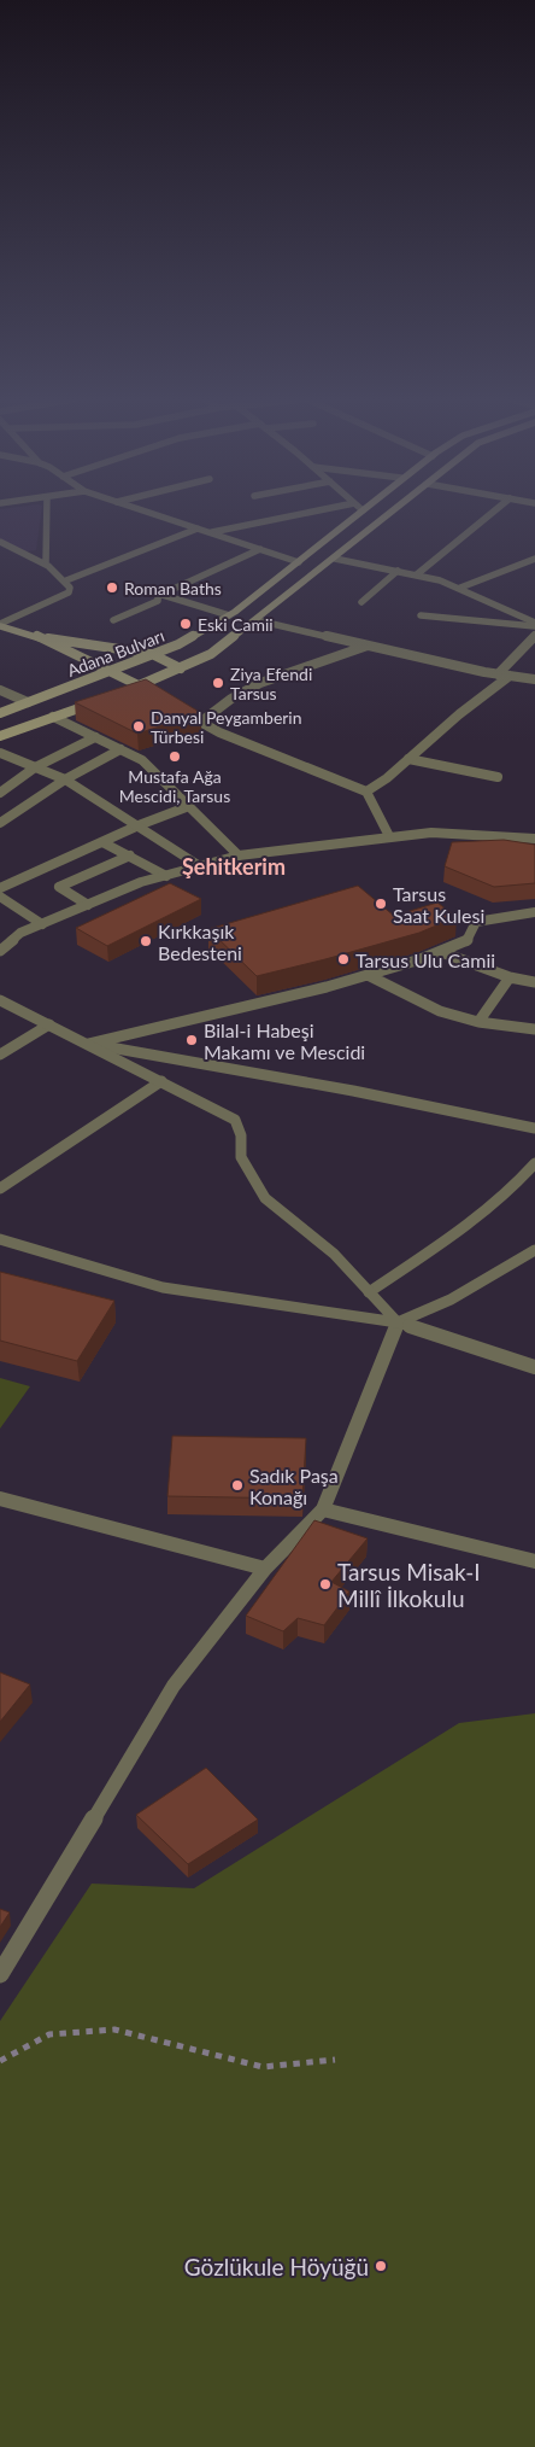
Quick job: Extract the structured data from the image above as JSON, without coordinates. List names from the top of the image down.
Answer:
{
  "streets": {
    "main road": ["Adana Bulvarı"]
  },
  "districts": ["Şehitkerim"],
  "places": [
    "Roman Baths",
    "Eski Camii",
    "Ziya Efendi Tarsus",
    "Danyal Peygamberin Türbesi",
    "Mustafa Ağa Mescidi, Tarsus",
    "Tarsus Saat Kulesi",
    "Kırkkaşık Bedesteni",
    "Tarsus Ulu Camii",
    "Bilal-i Habeşi Makamı ve Mescidi",
    "Sadık Paşa Konağı",
    "Tarsus Misak-I Millî İlkokulu",
    "Gözlükule Höyüğü"
  ]
}
